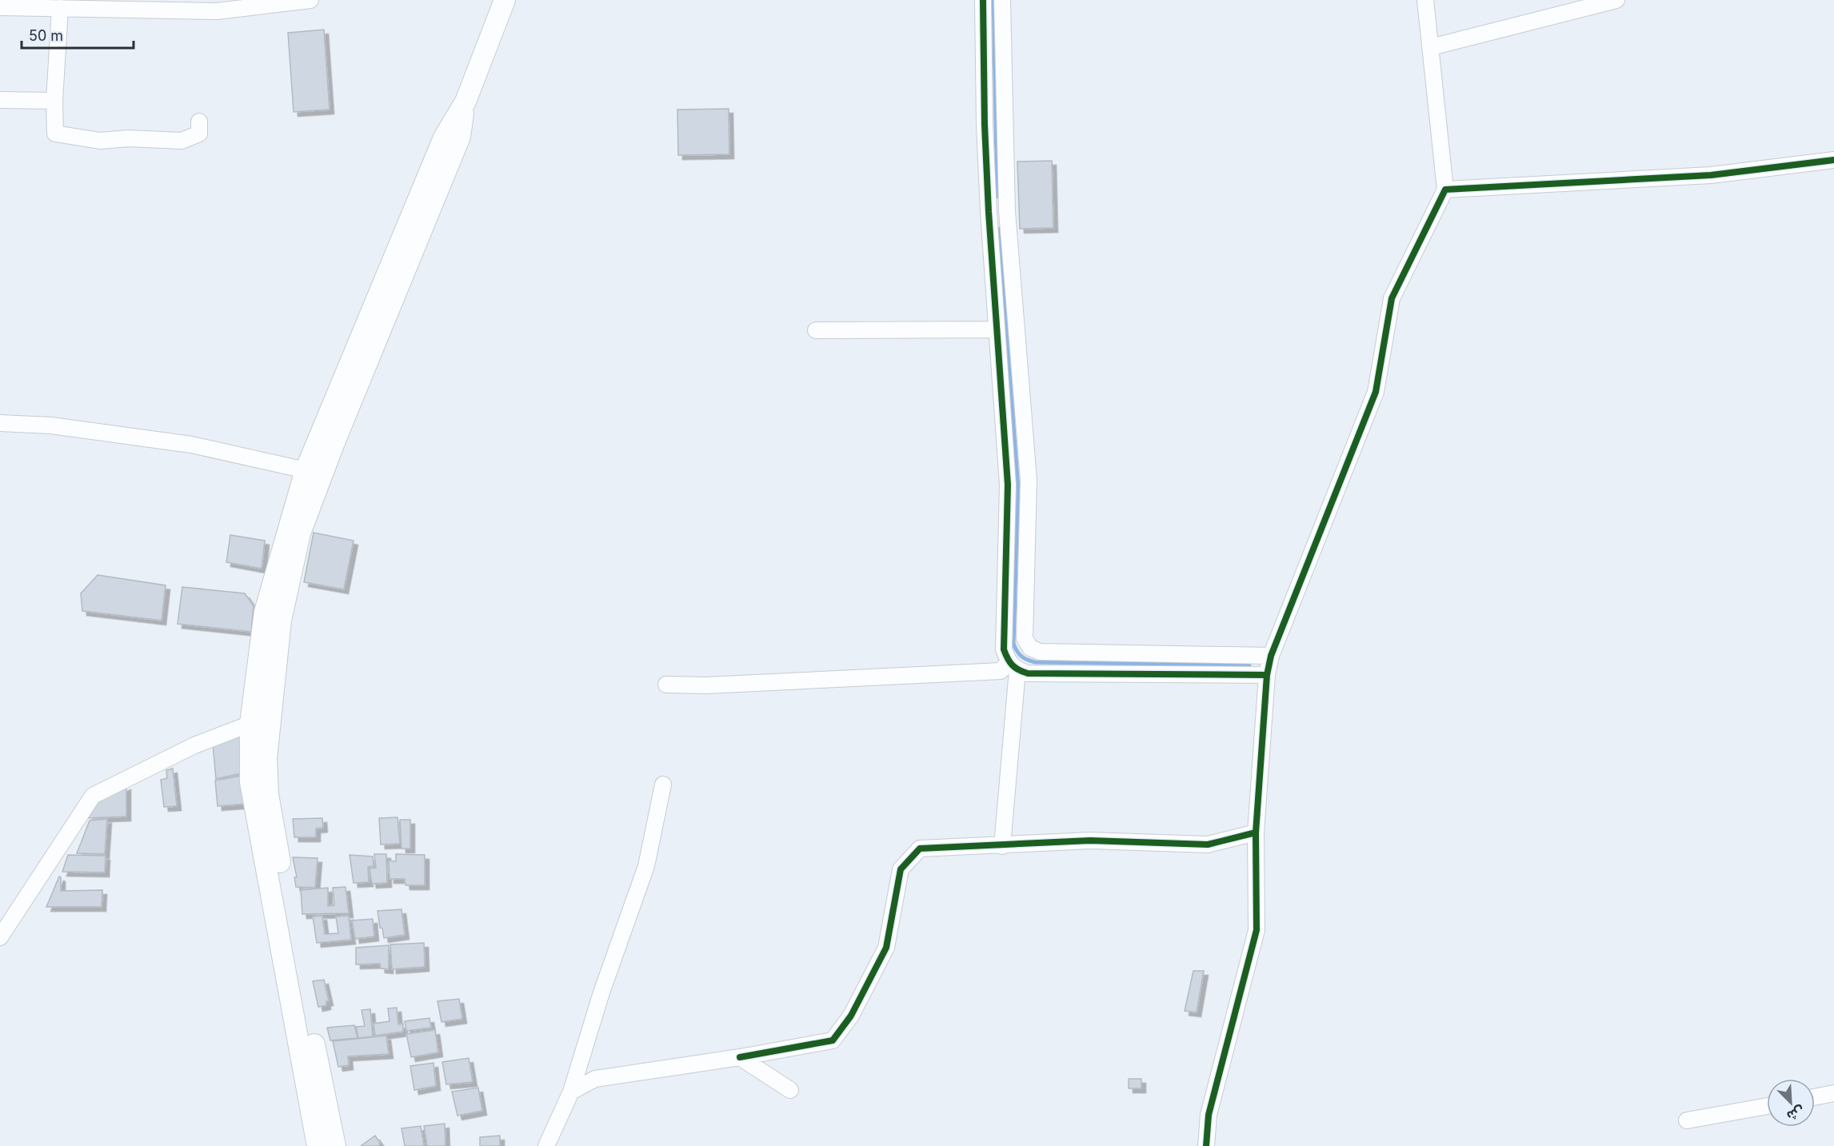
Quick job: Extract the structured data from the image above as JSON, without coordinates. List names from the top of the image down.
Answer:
{
  "scale_bar": "50 m",
  "north": "bottom right"
}
